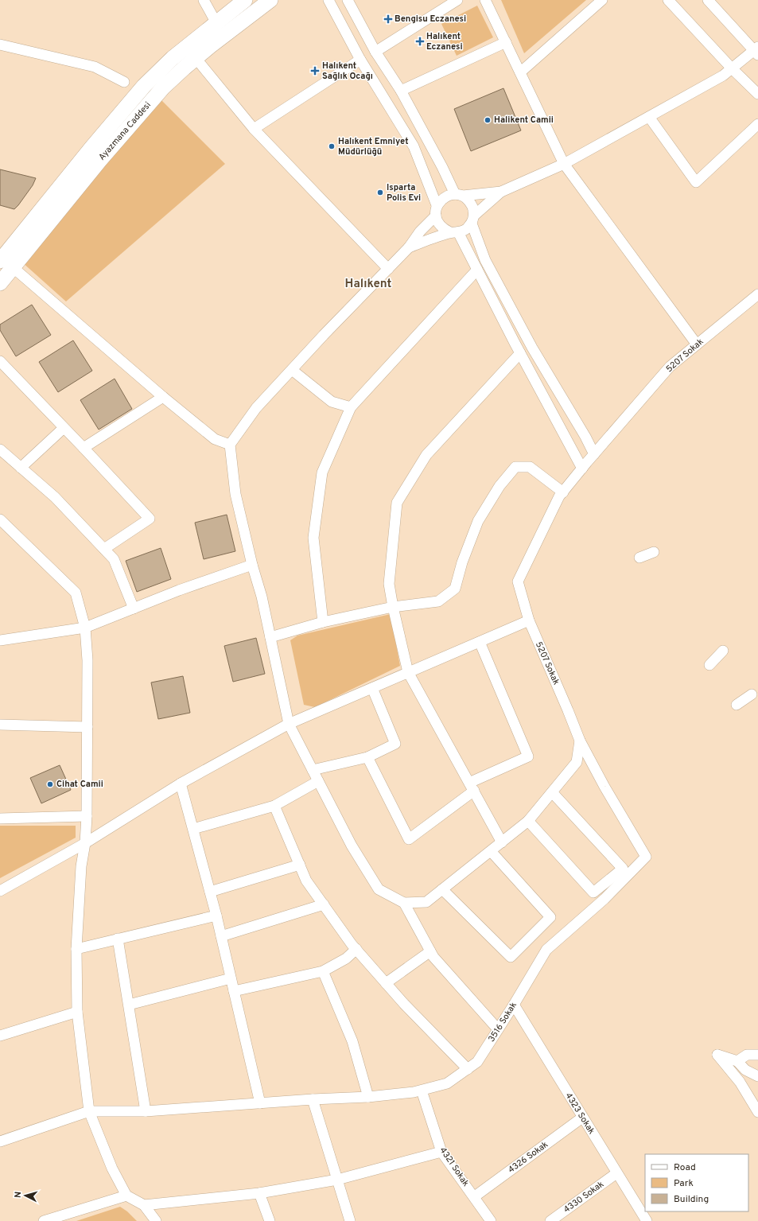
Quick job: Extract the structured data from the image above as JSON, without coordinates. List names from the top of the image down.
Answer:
{
  "streets": {
    "main road": ["Ayazmana Caddesi"],
    "street": [
      "5207 Sokak",
      "3516 Sokak",
      "4323 Sokak",
      "4326 Sokak",
      "4321 Sokak",
      "4330 Sokak"
    ]
  },
  "crossings": [
    ["5207 Sokak", "3516 Sokak"],
    ["3516 Sokak", "4323 Sokak"],
    ["3516 Sokak", "4321 Sokak"],
    ["4323 Sokak", "4326 Sokak"],
    ["4323 Sokak", "4330 Sokak"],
    ["4326 Sokak", "4321 Sokak"]
  ],
  "districts": ["Halıkent"],
  "places": {
    "health": ["Bengisu Eczanesi", "Halıkent Eczanesi", "Halıkent Sağlık Ocağı"],
    "other": [
      "Halikent Camii",
      "Halıkent Emniyet Müdürlüğü",
      "Isparta Polis Evi",
      "Cihat Camii"
    ]
  },
  "legend": ["Road", "Park", "Building"],
  "north": "left"
}
